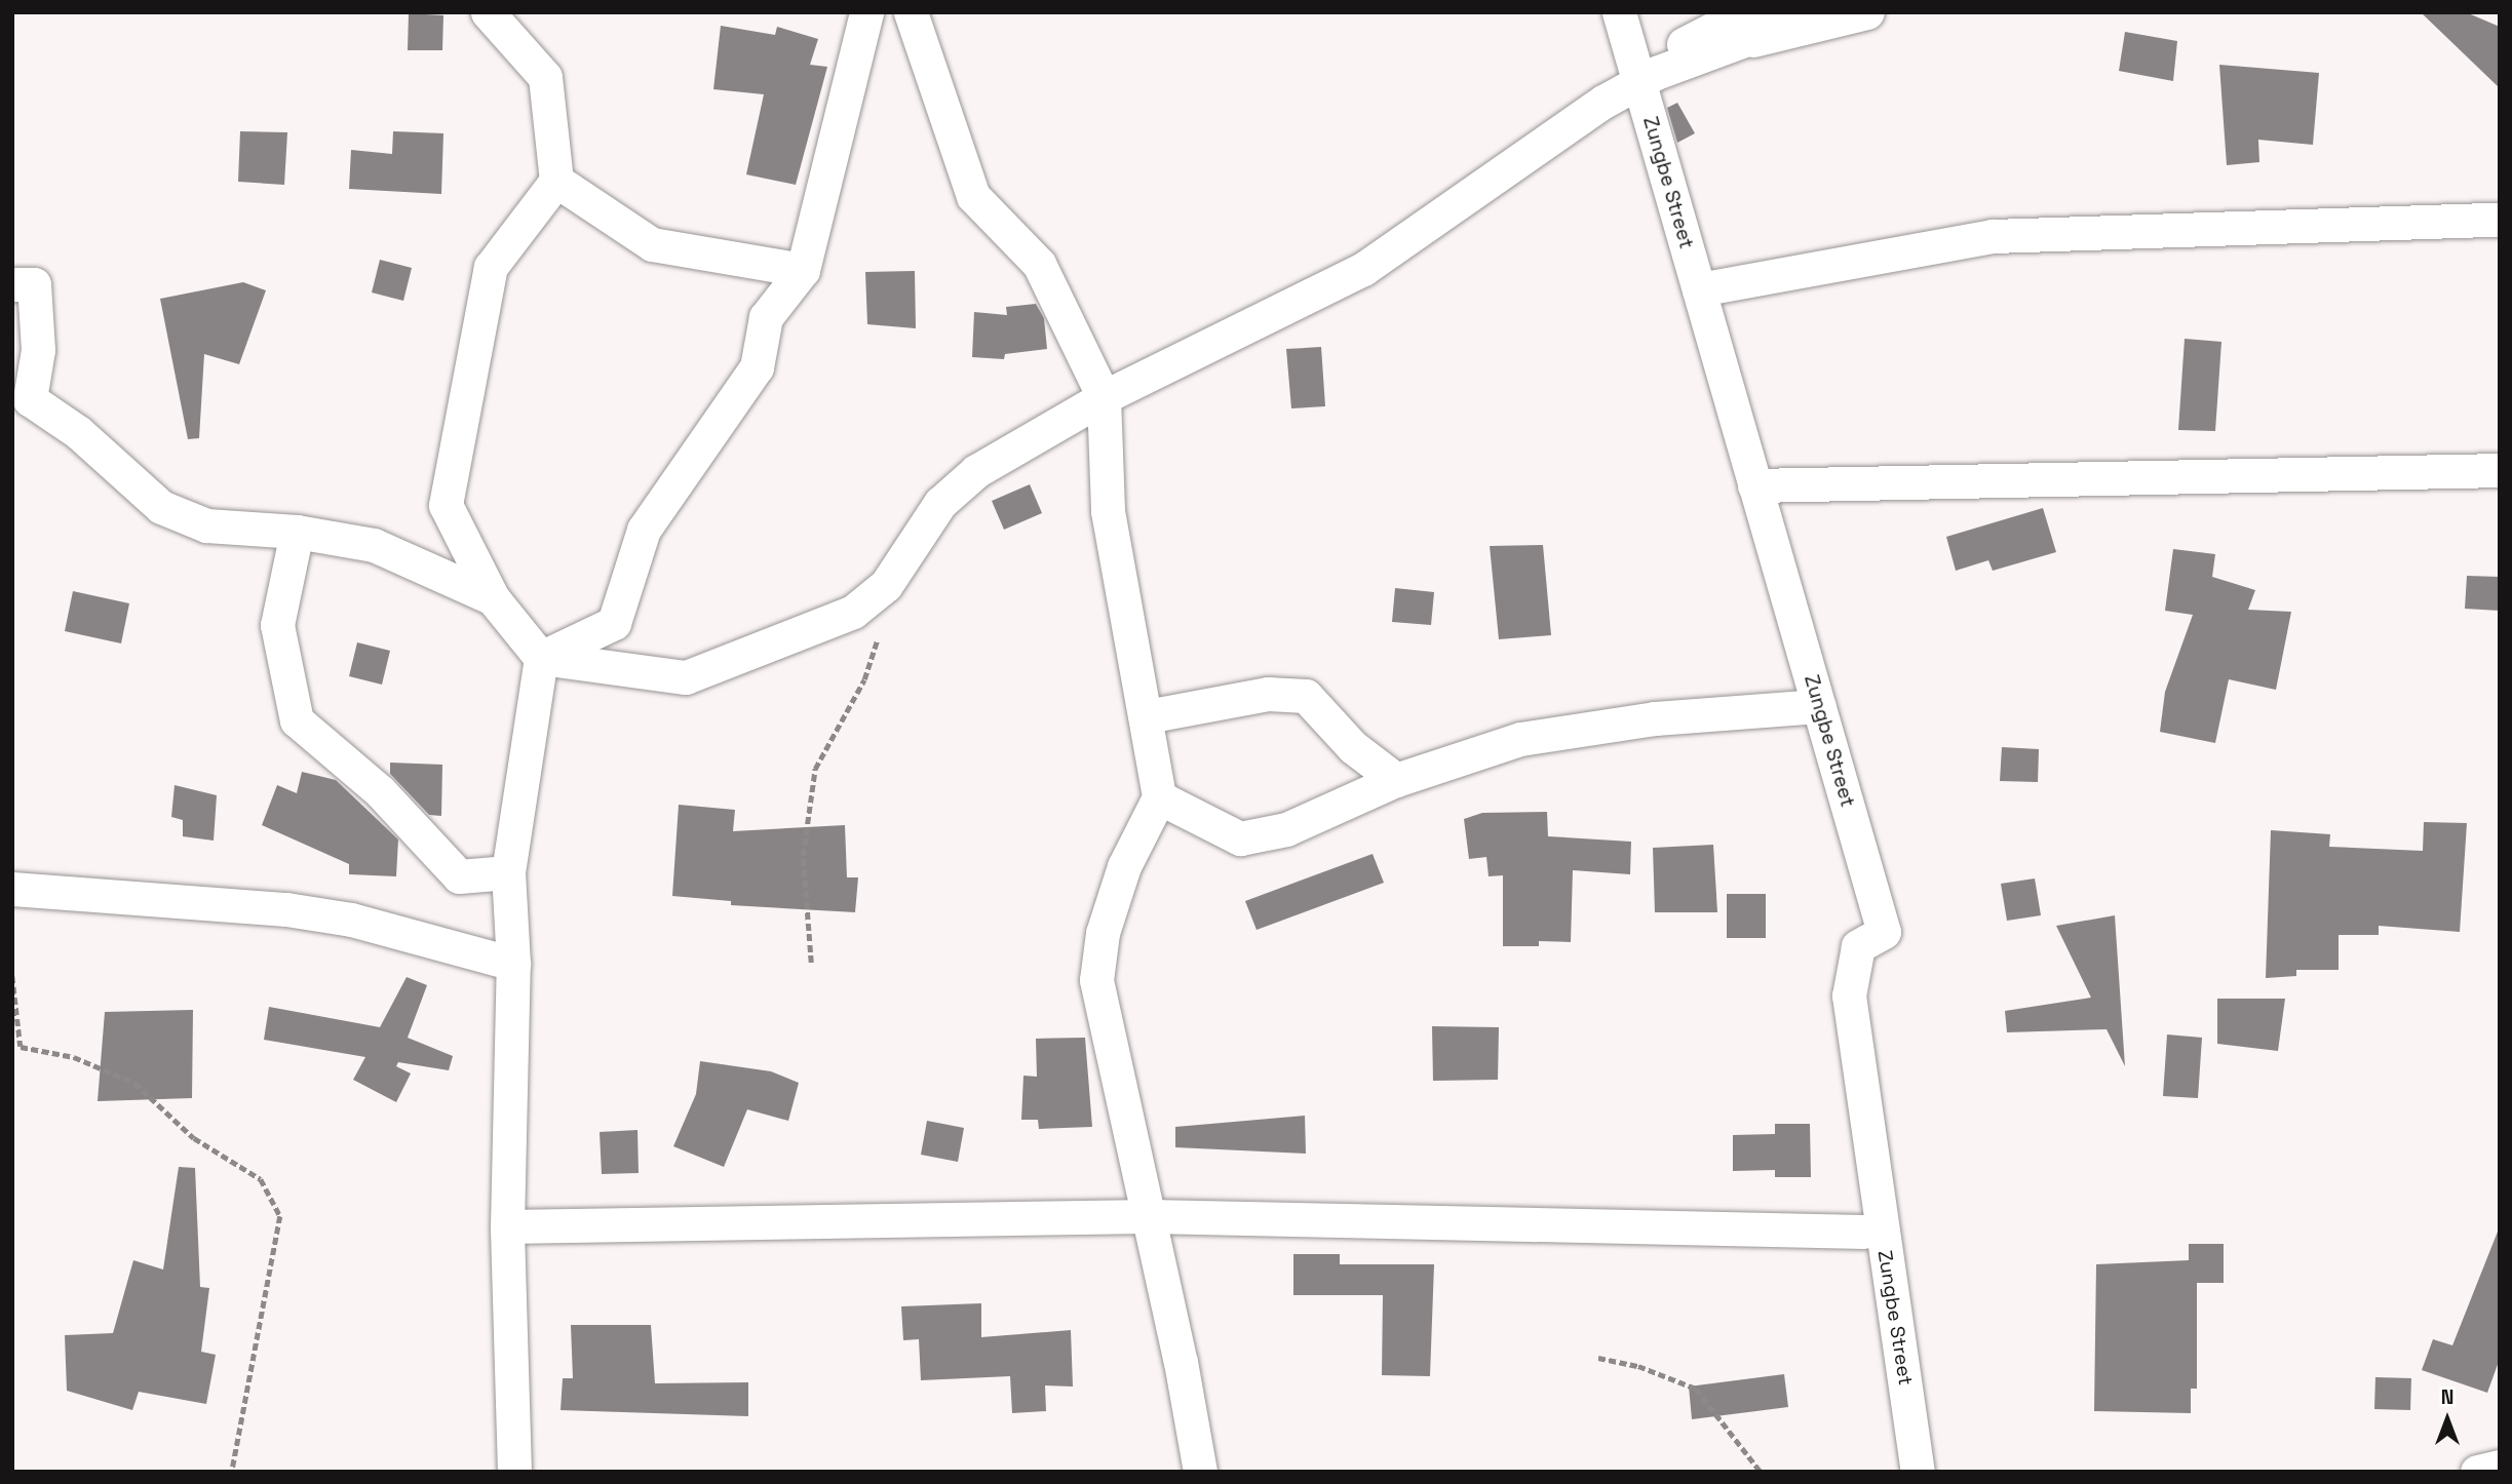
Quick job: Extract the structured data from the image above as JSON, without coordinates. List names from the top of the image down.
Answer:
{
  "streets": {
    "street": ["Zungbe Street"]
  },
  "north": "top"
}
